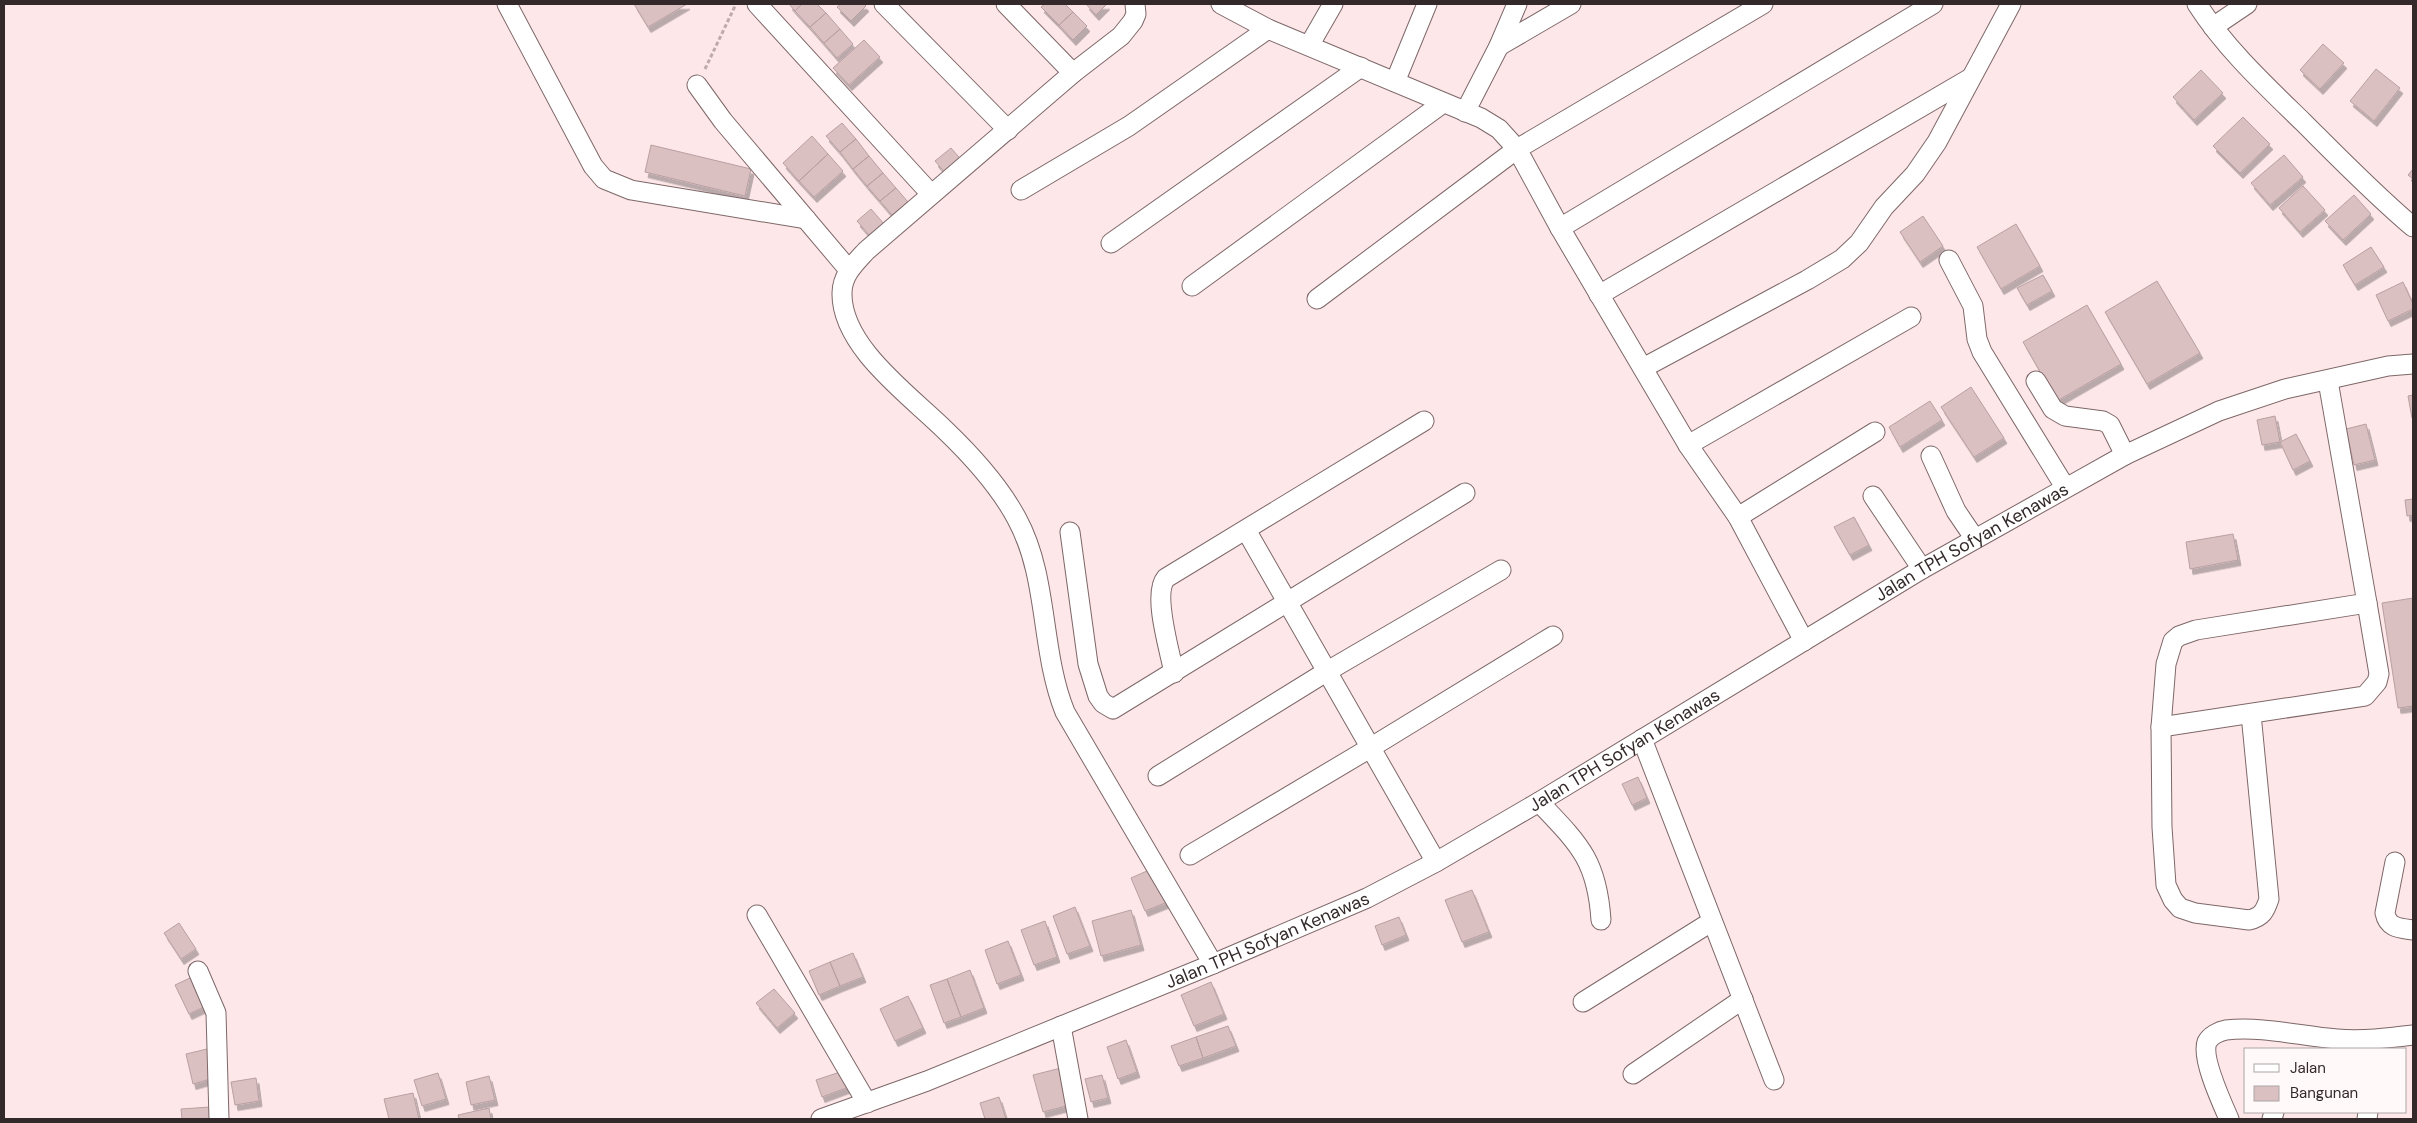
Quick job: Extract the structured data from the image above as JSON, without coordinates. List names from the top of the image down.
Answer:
{
  "streets": {
    "street": ["Jalan TPH Sofyan Kenawas"]
  },
  "legend": ["Jalan", "Bangunan"]
}
